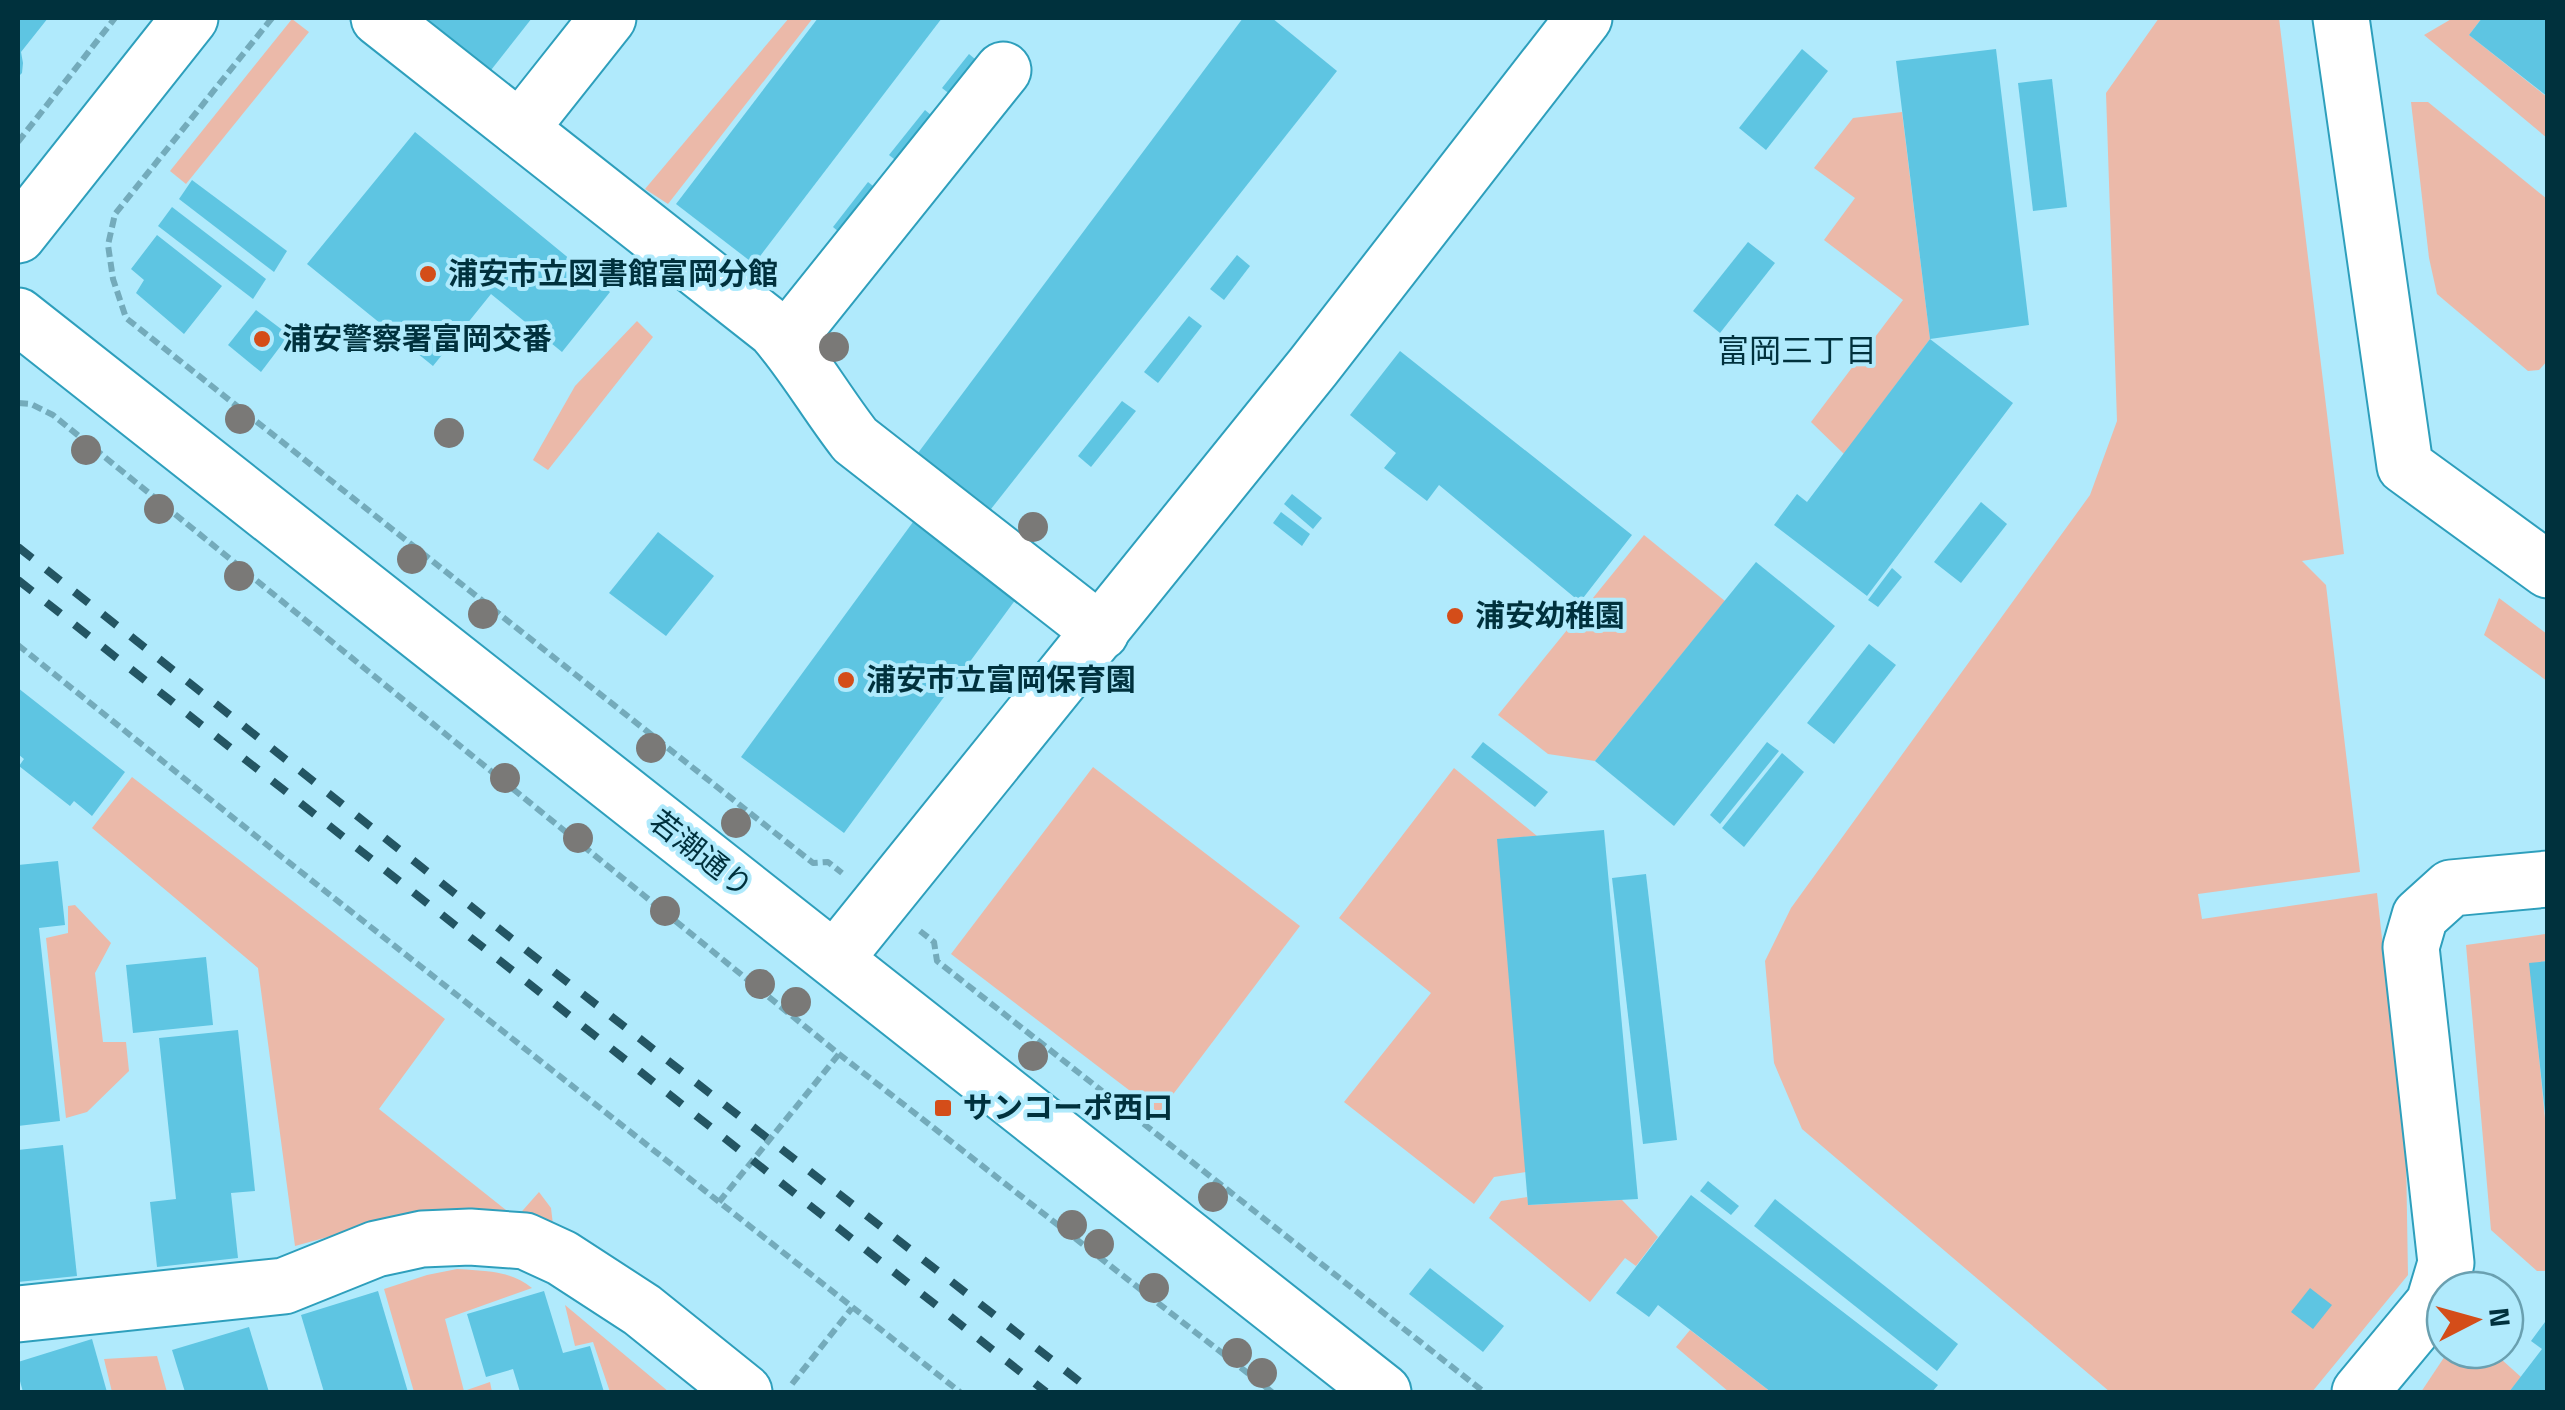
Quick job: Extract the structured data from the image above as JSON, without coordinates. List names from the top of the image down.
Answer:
{
  "streets": {
    "street": ["若潮通り"]
  },
  "districts": ["富岡三丁目"],
  "places": {
    "other": [
      "浦安市立図書館富岡分館",
      "浦安警察署富岡交番",
      "浦安幼稚園",
      "浦安市立富岡保育園"
    ],
    "transit": ["サンコーポ西口"]
  },
  "north": "right"
}
